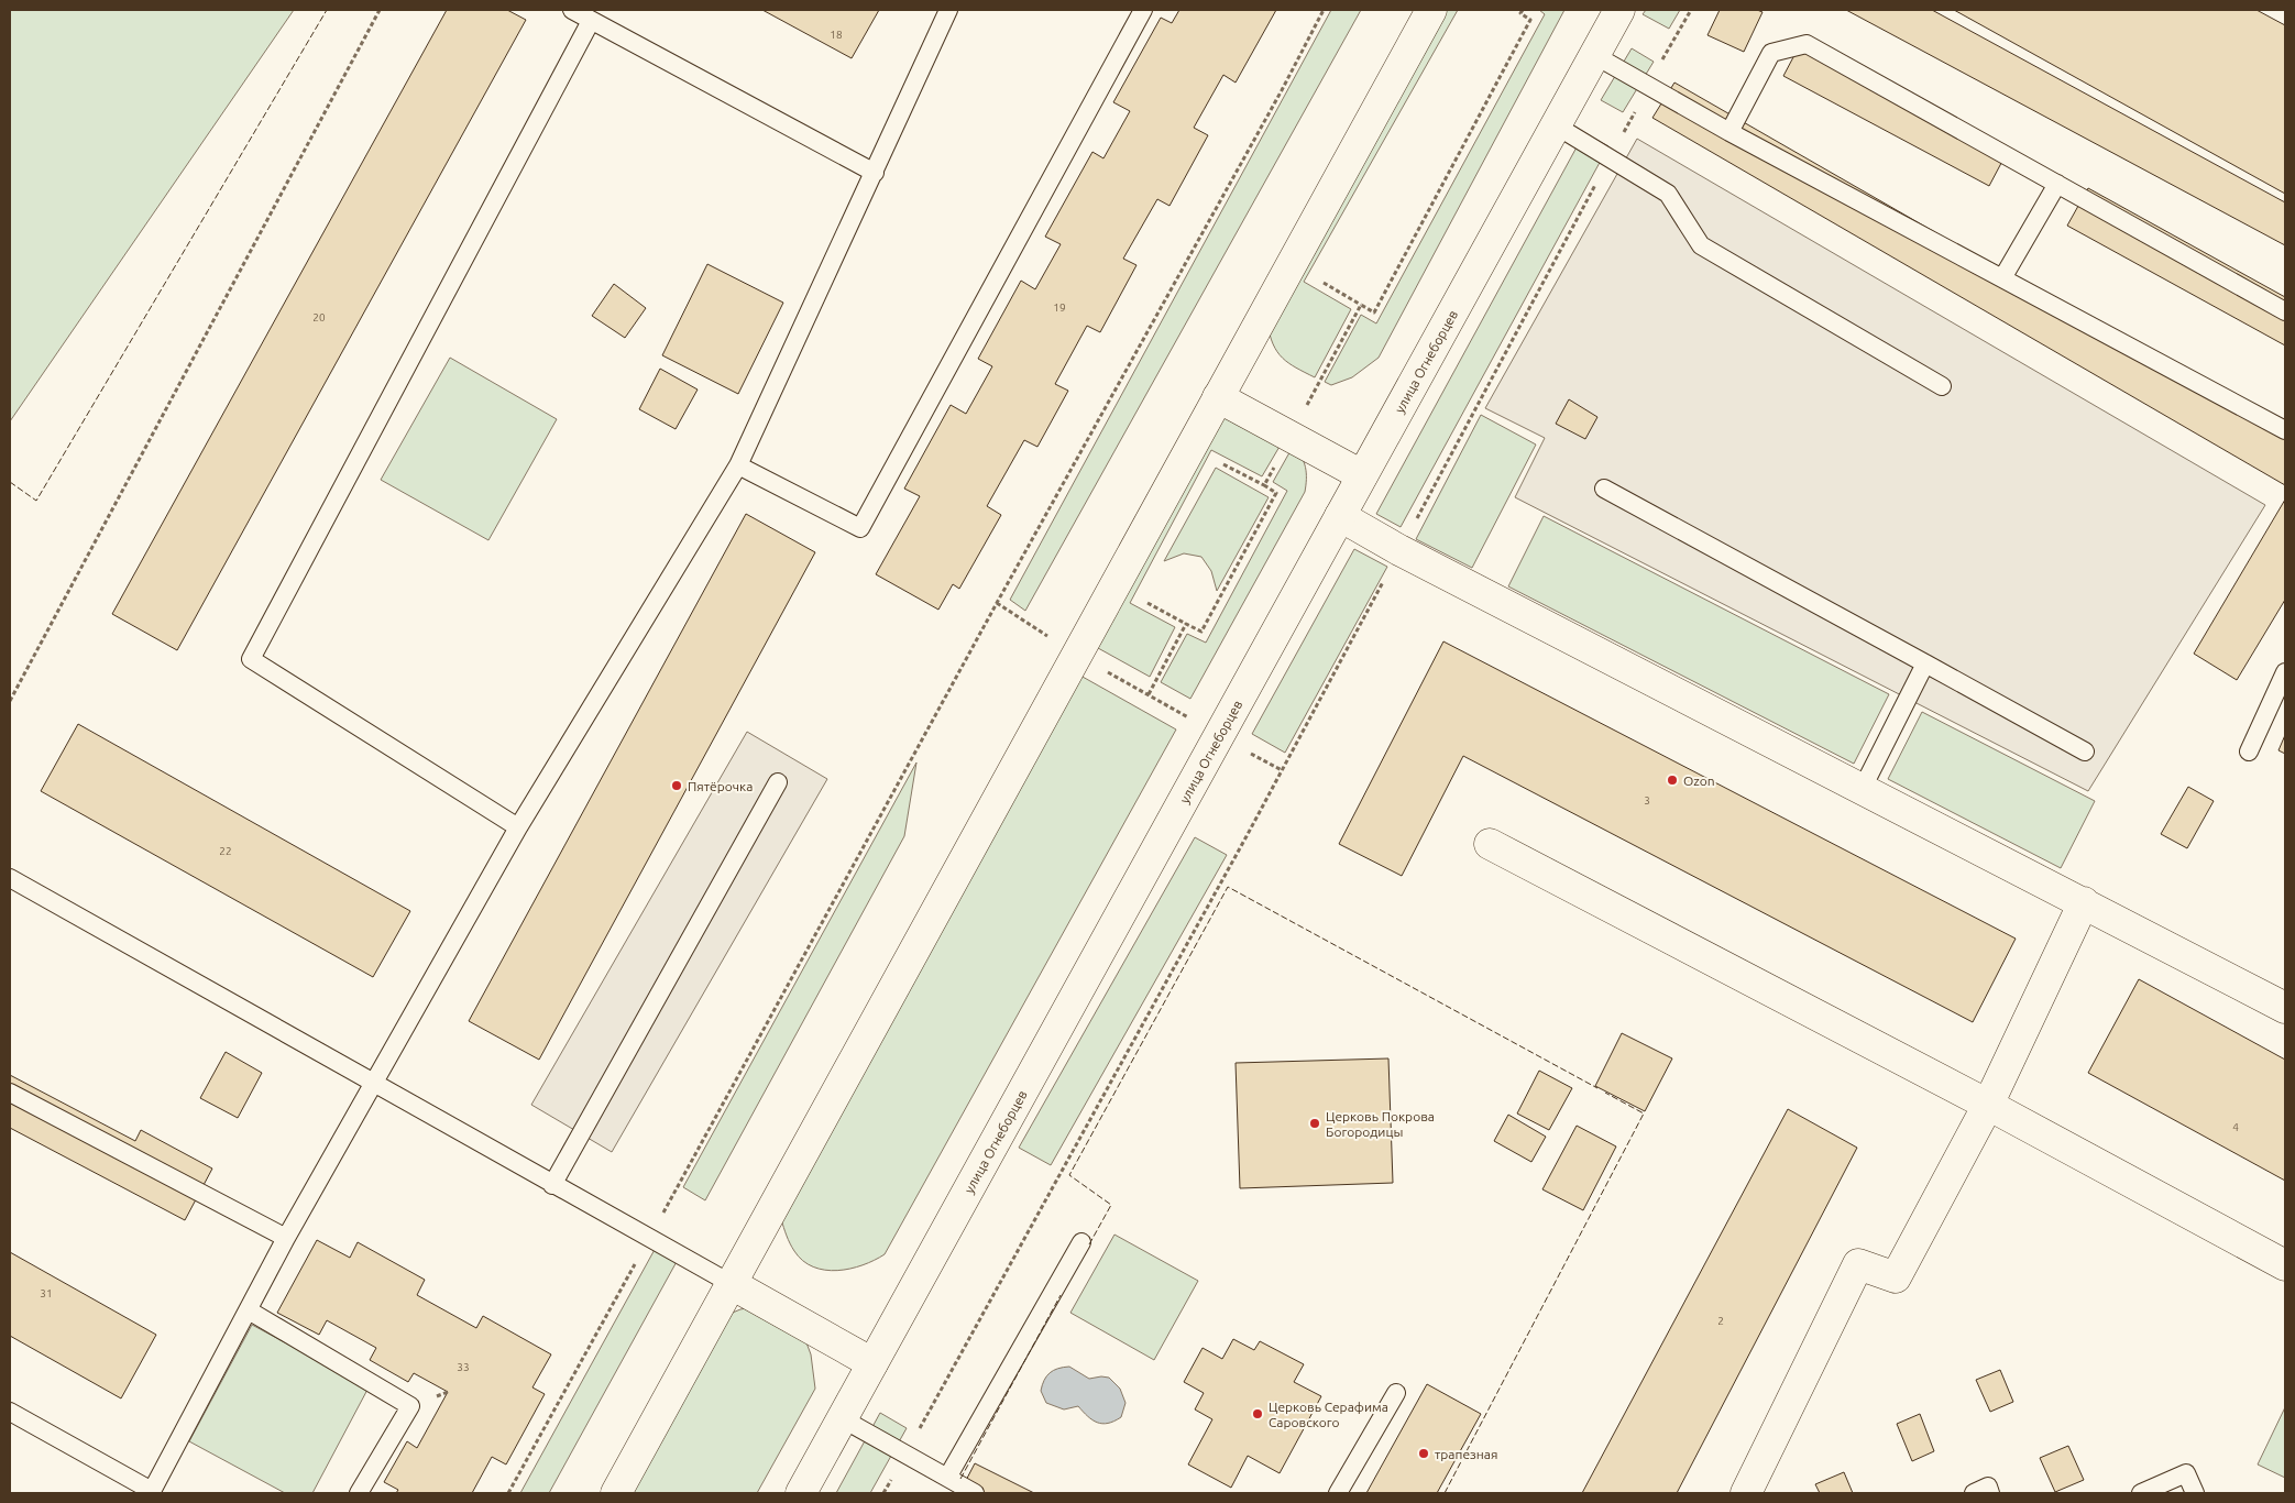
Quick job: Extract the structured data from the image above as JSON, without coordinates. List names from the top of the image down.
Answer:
{
  "streets": {
    "main road": ["улица Огнеборцев"]
  },
  "places": [
    "Ozon",
    "Пятёрочка",
    "Церковь Покрова Богородицы",
    "Церковь Серафима Саровского",
    "трапезная"
  ],
  "house_numbers": [
    "18",
    "19",
    "20",
    "3",
    "22",
    "4",
    "31",
    "2",
    "33"
  ]
}
